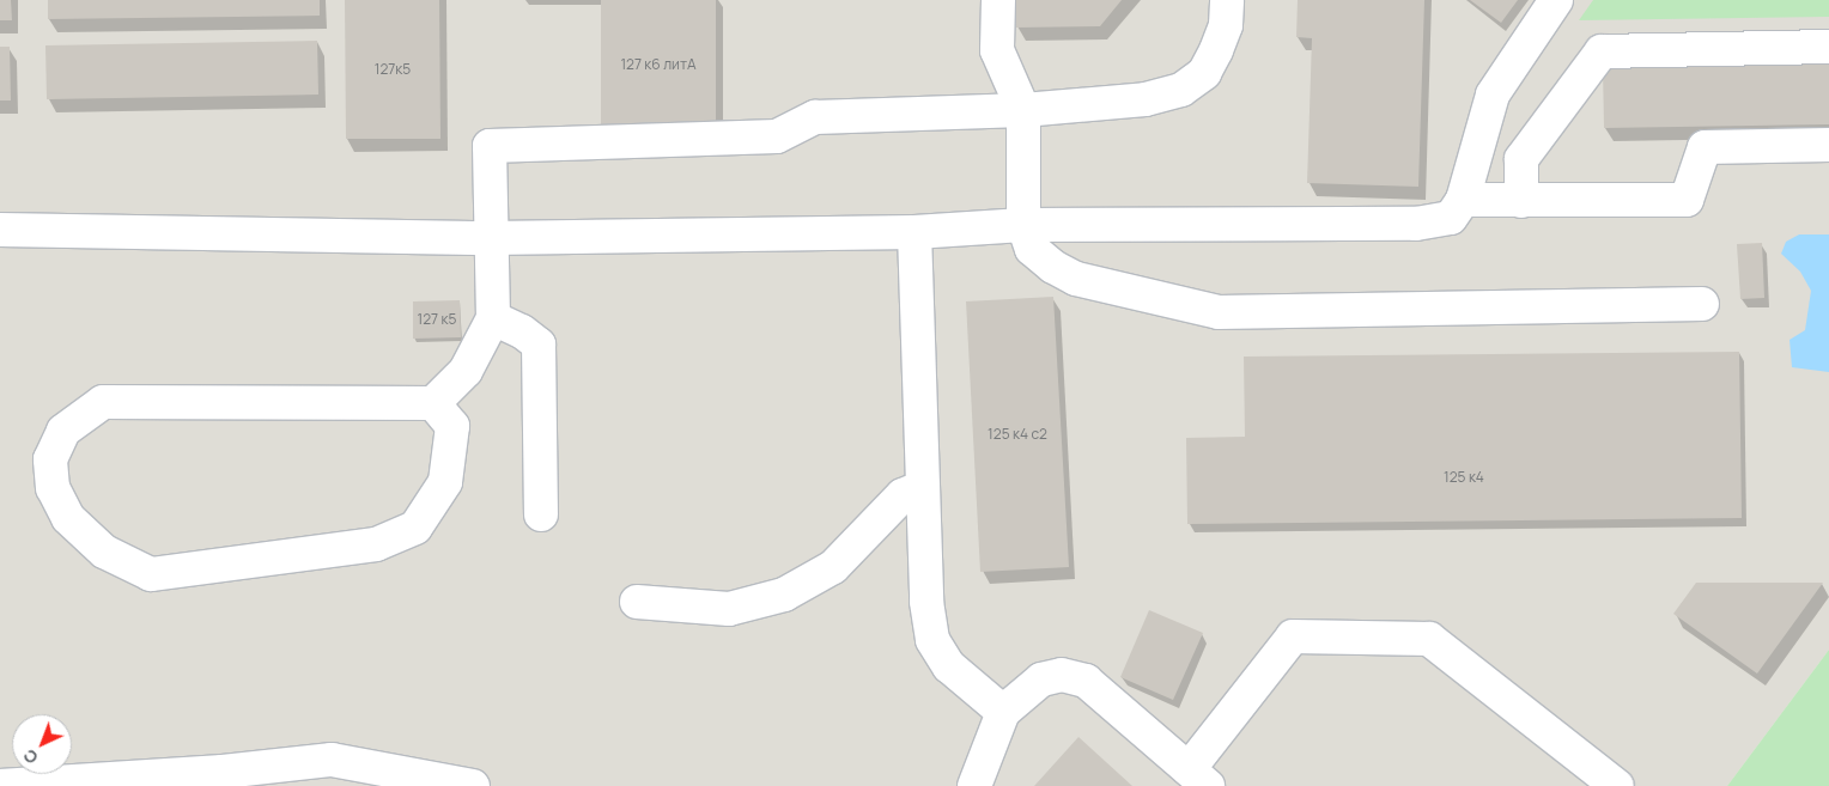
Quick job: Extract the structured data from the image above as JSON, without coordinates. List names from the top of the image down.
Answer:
{
  "house_numbers": [
    "127 к6 литА",
    "127к5",
    "127 к5",
    "125 к4 c2",
    "125 к4"
  ],
  "north": "bottom left"
}
